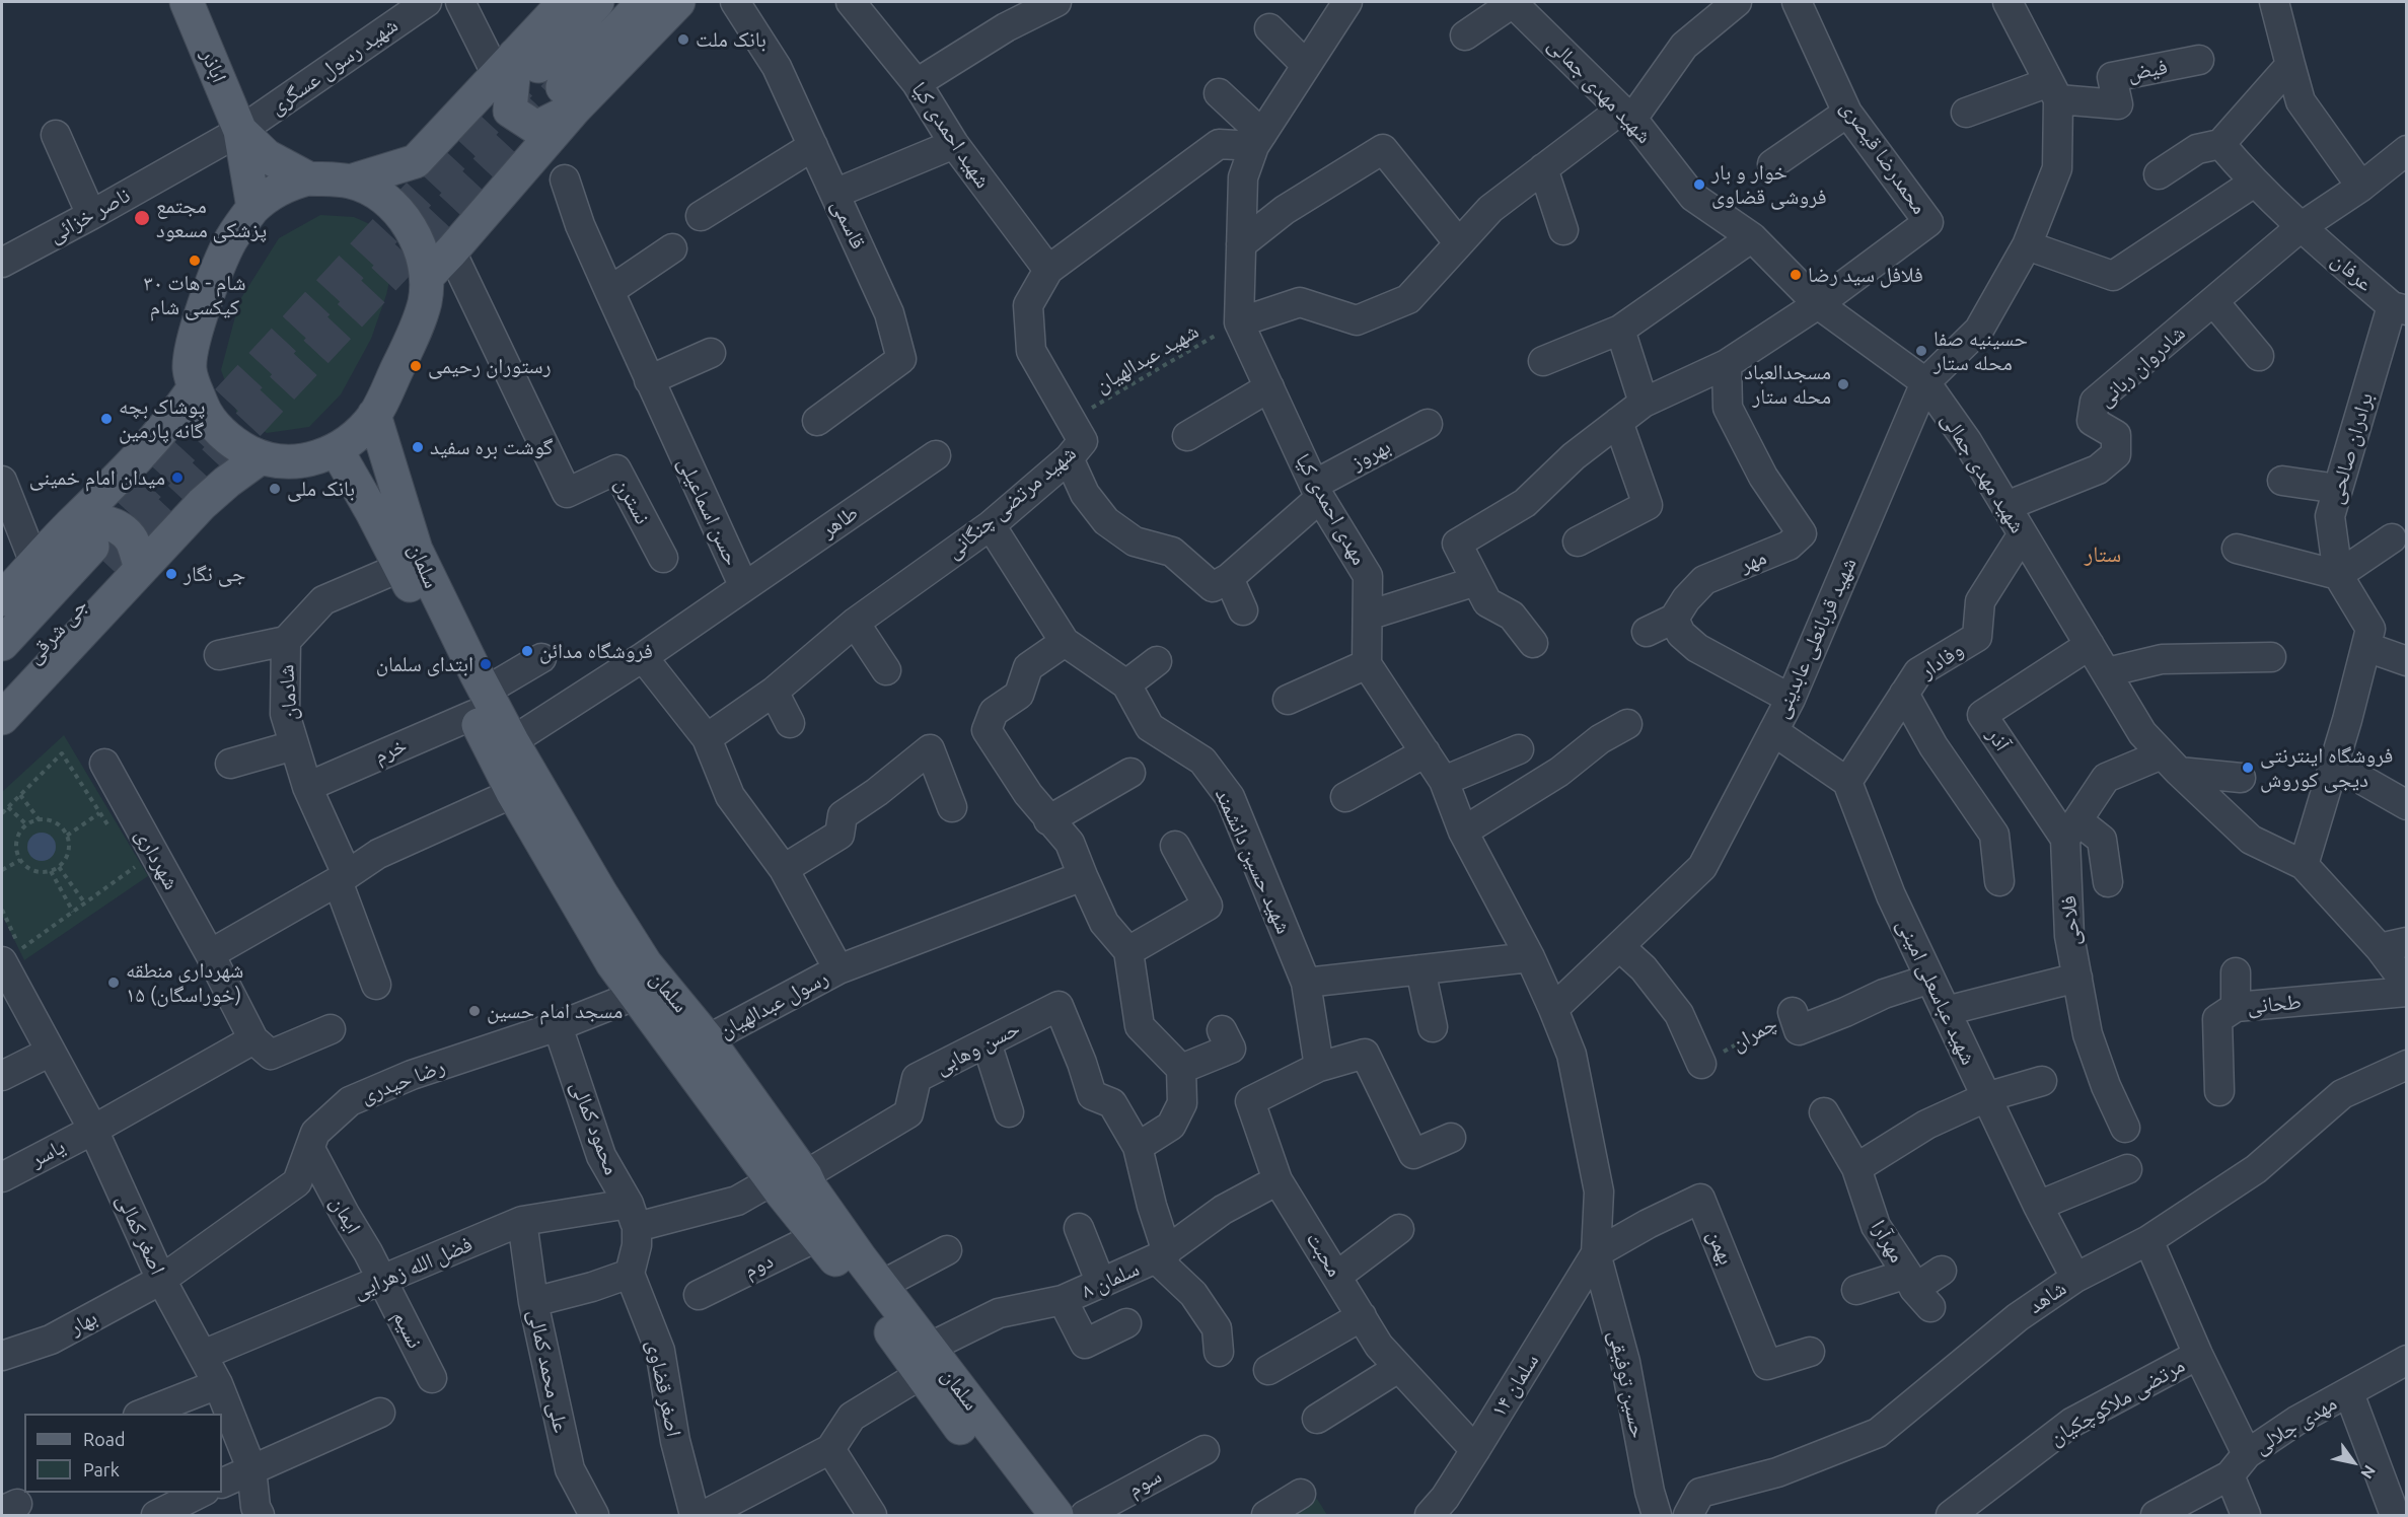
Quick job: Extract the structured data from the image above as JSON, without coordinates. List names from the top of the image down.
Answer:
{
  "streets": {
    "main road": ["اباذر", "سلمان", "جی شرقی"],
    "street": [
      "شهید رسول عسگری",
      "فیض",
      "شهید مهدی جمالی",
      "شهید احمدی کیا",
      "محمدرضا قیصری",
      "ناصر خزائی",
      "قاسمی",
      "عرفان",
      "شادروان ربانی",
      "برادران صالحی",
      "بهروز",
      "نسترن",
      "شهید مرتضی چنگانی",
      "مهدی احمدی کیا",
      "حسن اسماعیلی",
      "طاهر",
      "مهر",
      "شهید قربانعلی عابدینی",
      "وفادار",
      "شادمان",
      "آذر",
      "خرم",
      "شهرداری",
      "شهید حسین دانشمند",
      "فلاحی",
      "شهید عباسعلی امینی",
      "رسول عبدالهیان",
      "طحانی",
      "چمران",
      "حسن وهابی",
      "رضا حیدری",
      "محمود کمالی",
      "یاسر",
      "ایمان",
      "اصغر کمالی",
      "مهرآرا",
      "بهمن",
      "محبت",
      "دوم",
      "فضل الله زهرایی",
      "سلمان ۸",
      "شاهد",
      "بهار",
      "نسیم",
      "علی محمد کمالی",
      "حسین توفیقی",
      "سلمان ۱۴",
      "اصغر قضاوی",
      "مرتضی ملاکوچکیان",
      "مهدی جلالی",
      "سوم"
    ],
    "path": ["شهید عبدالهیان"]
  },
  "crossings": [
    ["اباذر", "شهید رسول عسگری"],
    ["اباذر", "ناصر خزائی"],
    ["شهید رسول عسگری", "ناصر خزائی"],
    ["فیض", "شهید قربانعلی عابدینی"],
    ["شهید مهدی جمالی", "محمدرضا قیصری"],
    ["شهید مهدی جمالی", "شادروان ربانی"],
    ["شهید مهدی جمالی", "برادران صالحی"],
    ["شهید مهدی جمالی", "شهید قربانعلی عابدینی"],
    ["شهید مهدی جمالی", "وفادار"],
    ["شهید مهدی جمالی", "آذر"],
    ["شهید احمدی کیا", "شهید مرتضی چنگانی"],
    ["عرفان", "شادروان ربانی"],
    ["عرفان", "برادران صالحی"],
    ["شهید عبدالهیان", "شهید مرتضی چنگانی"],
    ["شهید عبدالهیان", "مهدی احمدی کیا"],
    ["بهروز", "مهدی احمدی کیا"],
    ["شهید مرتضی چنگانی", "مهدی احمدی کیا"],
    ["شهید مرتضی چنگانی", "شهید حسین دانشمند"],
    ["حسن اسماعیلی", "طاهر"],
    ["حسن اسماعیلی", "سلمان"],
    ["سلمان", "شادمان"],
    ["سلمان", "خرم"],
    ["سلمان", "رسول عبدالهیان"],
    ["سلمان", "حسن وهابی"],
    ["سلمان", "رضا حیدری"],
    ["سلمان", "دوم"],
    ["سلمان", "سلمان ۸"],
    ["وفادار", "شهید عباسعلی امینی"],
    ["شادمان", "خرم"],
    ["آذر", "فلاحی"],
    ["شهرداری", "یاسر"],
    ["شهید حسین دانشمند", "محبت"],
    ["شهید عباسعلی امینی", "چمران"],
    ["شهید عباسعلی امینی", "شاهد"],
    ["رضا حیدری", "محمود کمالی"],
    ["رضا حیدری", "ایمان"],
    ["رضا حیدری", "اصغر کمالی"],
    ["رضا حیدری", "بهار"],
    ["محمود کمالی", "فضل الله زهرایی"],
    ["یاسر", "اصغر کمالی"],
    ["ایمان", "فضل الله زهرایی"],
    ["ایمان", "نسیم"],
    ["اصغر کمالی", "فضل الله زهرایی"],
    ["اصغر کمالی", "بهار"],
    ["بهمن", "حسین توفیقی"],
    ["بهمن", "سلمان ۱۴"],
    ["محبت", "سلمان ۸"],
    ["محبت", "سلمان ۱۴"],
    ["فضل الله زهرایی", "نسیم"],
    ["فضل الله زهرایی", "علی محمد کمالی"],
    ["حسین توفیقی", "سلمان ۱۴"]
  ],
  "districts": ["ستار"],
  "places": [
    "بانک ملت",
    "خوار و بار فروشی قضاوی",
    "مجتمع پزشکی مسعود",
    "۳۰ شام - هات کیکسی شام",
    "فلافل سید رضا",
    "حسینیه صفا محله ستار",
    "رستوران رحیمی",
    "مسجدالعباد محله ستار",
    "پوشاک بچه گانه پارمین",
    "گوشت بره سفید",
    "میدان امام خمینی",
    "بانک ملی",
    "جی نگار",
    "فروشگاه مدائن",
    "ابتدای سلمان",
    "فروشگاه اینترنتی دیجی کوروش",
    "شهرداری منطقه ۱۵ (خوراسگان)",
    "مسجد امام حسین"
  ],
  "legend": ["Road", "Park"],
  "north": "bottom right"
}
